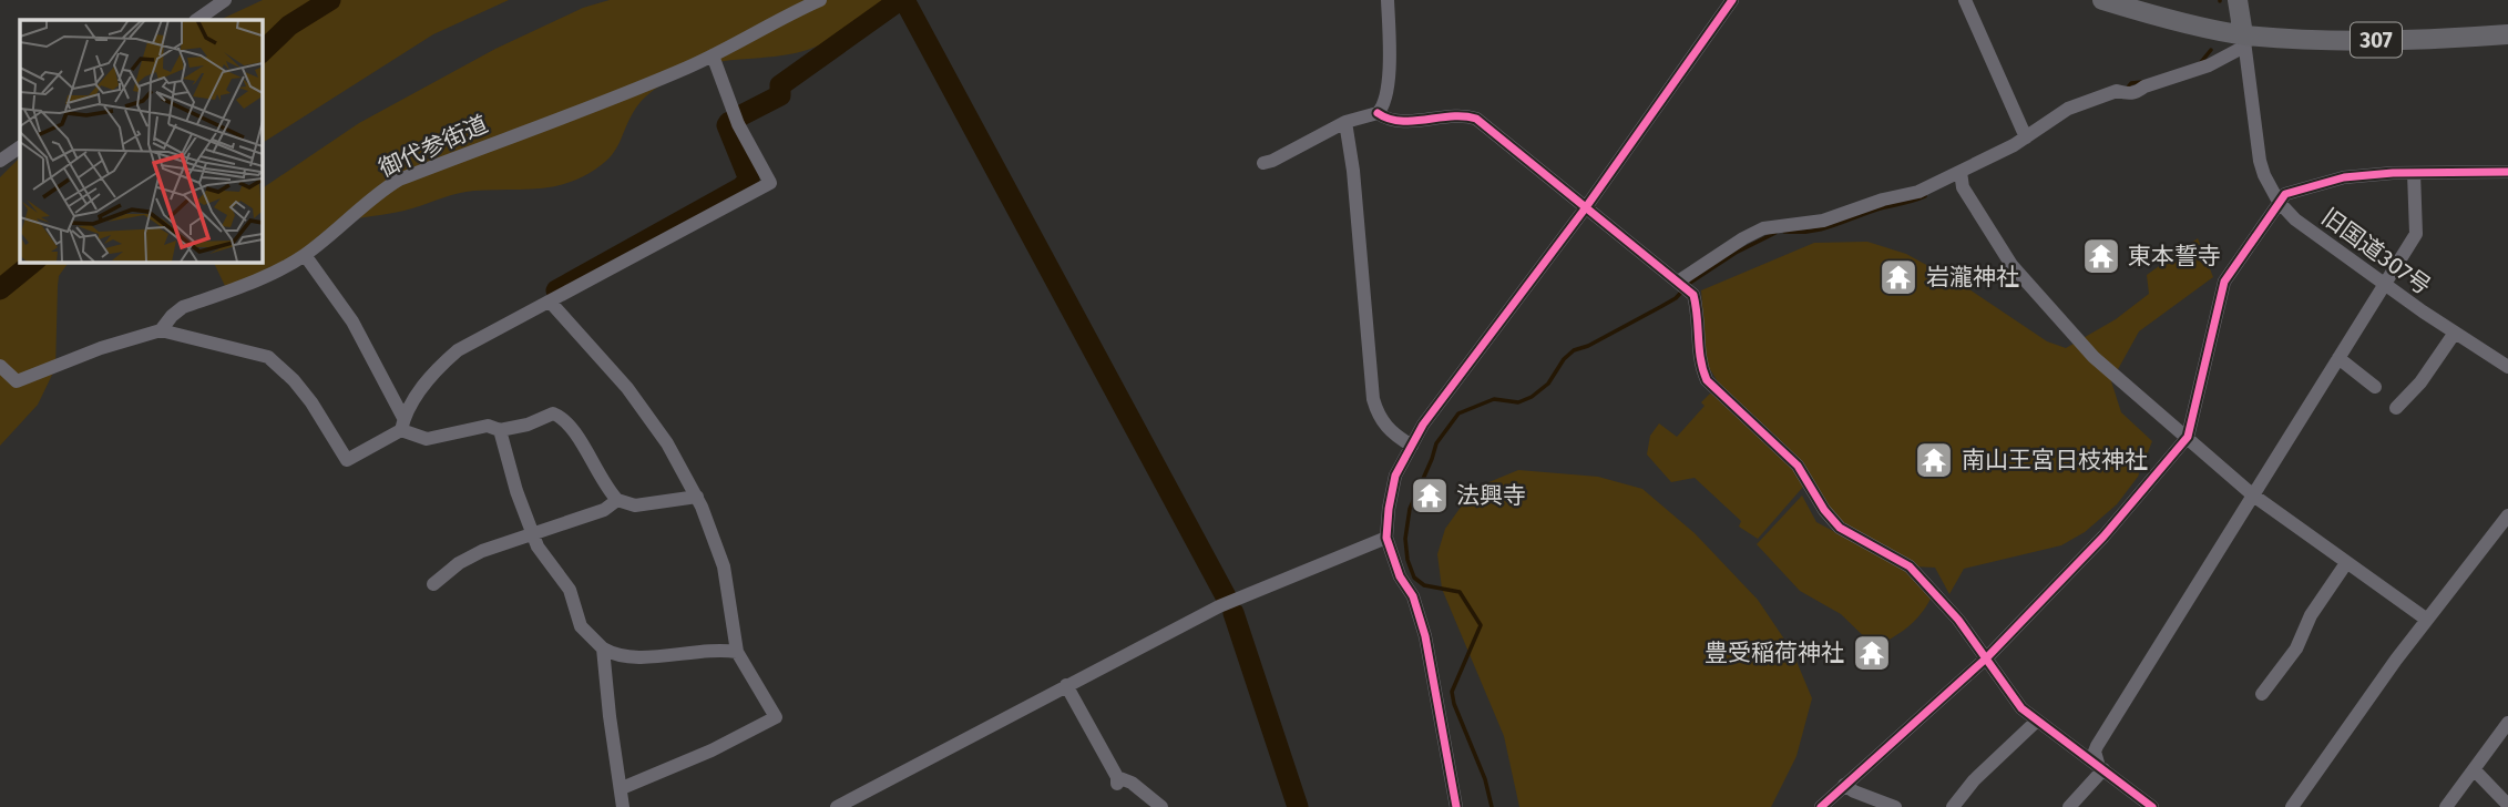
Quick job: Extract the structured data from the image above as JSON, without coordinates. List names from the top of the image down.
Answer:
{
  "streets": {
    "highway": ["307"],
    "street": ["御代参街道", "旧国道307号"]
  },
  "crossings": [
    ["307", "旧国道307号"]
  ],
  "places": {
    "temple": [
      "東本誓寺",
      "岩瀧神社",
      "南山王宮日枝神社",
      "法興寺",
      "豊受稲荷神社"
    ]
  }
}
